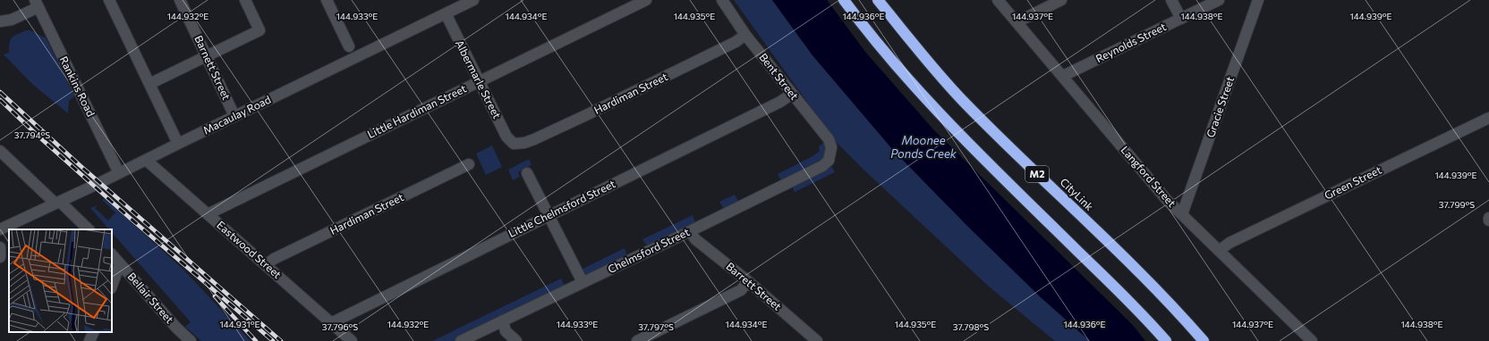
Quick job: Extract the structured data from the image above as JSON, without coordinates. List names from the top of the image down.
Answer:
{
  "streets": {
    "highway": ["M2", "CityLink"],
    "street": [
      "Reynolds Street",
      "Barnett Street",
      "Bent Street",
      "Albermarle Street",
      "Rankins Road",
      "Hardiman Street",
      "Gracie Street",
      "Little Hardiman Street",
      "Macaulay Road",
      "Langford Street",
      "Green Street",
      "Little Chelmsford Street",
      "Eastwood Street",
      "Chelmsford Street",
      "Barrett Street",
      "Bellair Street"
    ]
  },
  "crossings": [
    ["Reynolds Street", "Langford Street"],
    ["Barnett Street", "Macaulay Road"],
    ["Bent Street", "Hardiman Street"],
    ["Bent Street", "Little Chelmsford Street"],
    ["Bent Street", "Chelmsford Street"],
    ["Albermarle Street", "Hardiman Street"],
    ["Albermarle Street", "Little Hardiman Street"],
    ["Albermarle Street", "Macaulay Road"],
    ["Rankins Road", "Macaulay Road"],
    ["Hardiman Street", "Eastwood Street"],
    ["Gracie Street", "Langford Street"],
    ["Little Hardiman Street", "Eastwood Street"],
    ["Macaulay Road", "Eastwood Street"],
    ["Langford Street", "Green Street"],
    ["Little Chelmsford Street", "Eastwood Street"],
    ["Chelmsford Street", "Barrett Street"]
  ],
  "water": ["Moonee Ponds Creek"],
  "coordinates": [
    "144.932°E",
    "144.933°E",
    "144.934°E",
    "144.935°E",
    "144.936°E",
    "144.937°E",
    "144.938°E",
    "144.939°E",
    "37.794°S",
    "37.799°S",
    "144.931°E",
    "37.796°S",
    "37.797°S",
    "37.798°S"
  ]
}
